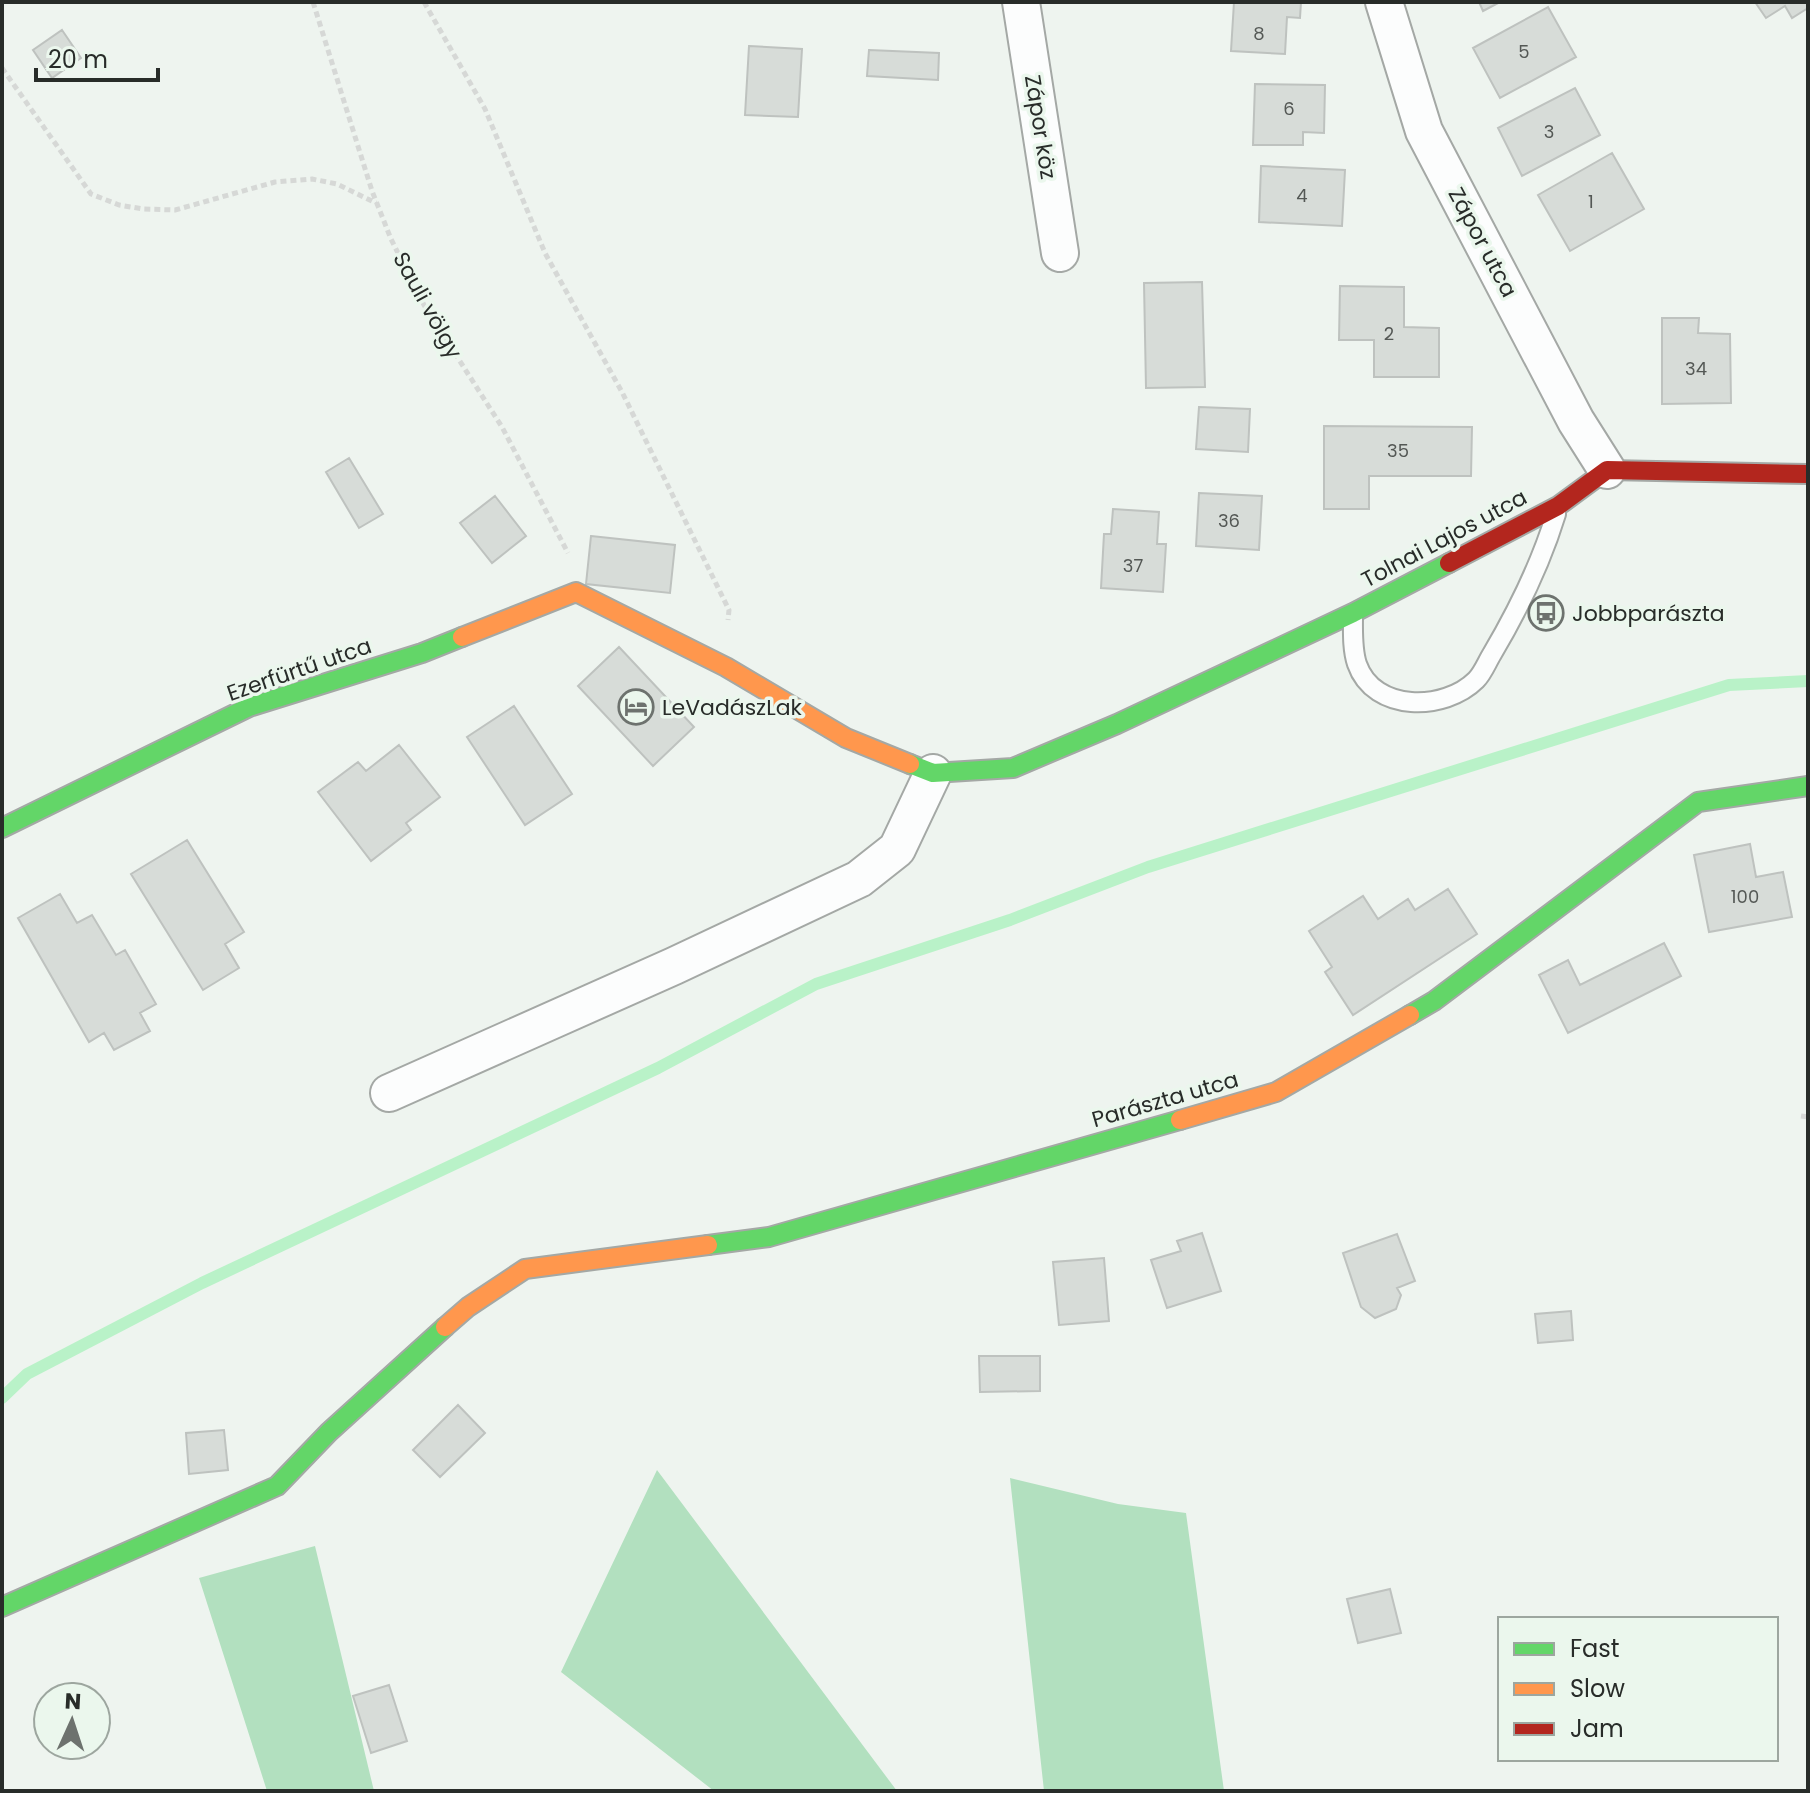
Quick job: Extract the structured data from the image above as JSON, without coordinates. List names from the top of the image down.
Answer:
{
  "streets": {
    "street": [
      "Zápor köz",
      "Zápor utca",
      "Tolnai Lajos utca",
      "Ezerfürtű utca",
      "Parászta utca"
    ],
    "path": ["Sauli völgy"]
  },
  "crossings": [
    ["Zápor utca", "Tolnai Lajos utca"],
    ["Sauli völgy", "Ezerfürtű utca"]
  ],
  "places": {
    "bus stop": ["Jobbparászta"],
    "hotel": ["LeVadászLak"]
  },
  "house_numbers": [
    "8",
    "5",
    "6",
    "3",
    "4",
    "1",
    "2",
    "34",
    "35",
    "36",
    "37",
    "100"
  ],
  "legend": ["Fast", "Slow", "Jam"],
  "scale_bar": "20 m",
  "north": "top"
}
